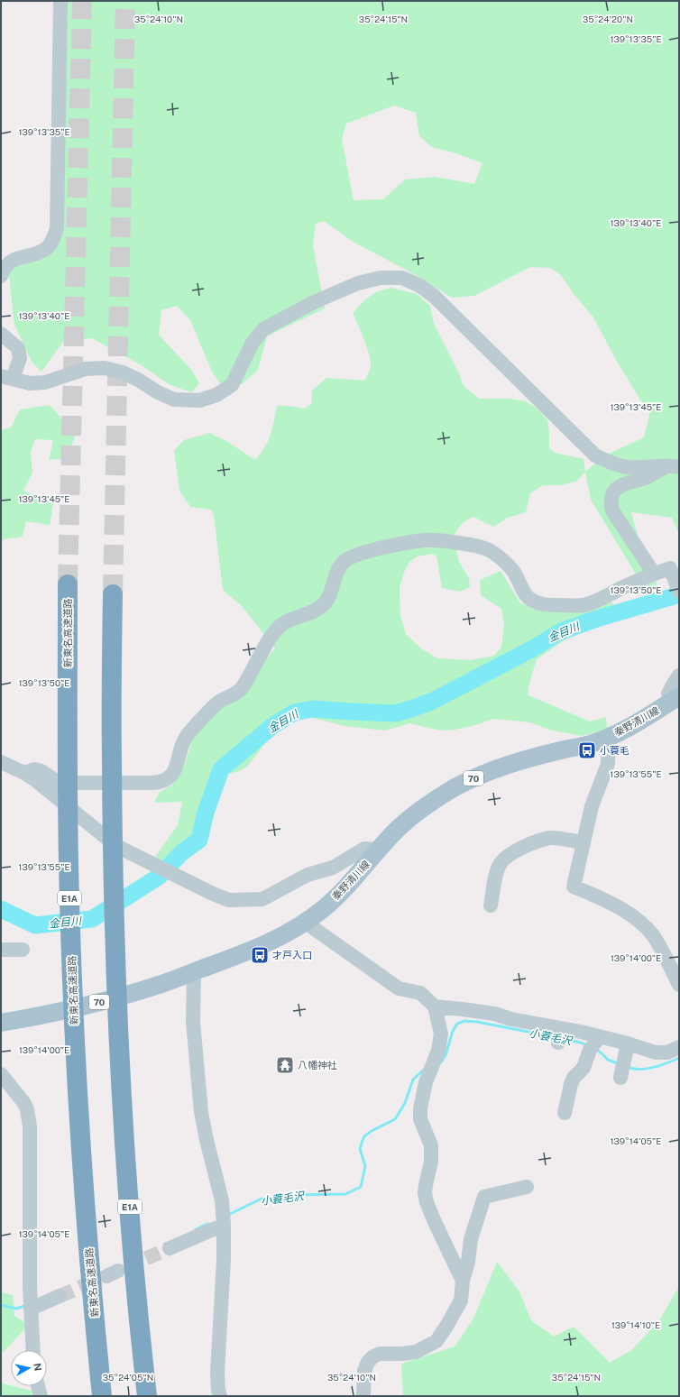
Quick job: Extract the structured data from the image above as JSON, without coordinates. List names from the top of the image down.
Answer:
{
  "streets": {
    "highway": ["新東名高速道路", "E1A"],
    "main road": ["秦野清川線", "70"]
  },
  "water": ["金目川", "小蓑毛沢"],
  "places": {
    "bus stop": ["小蓑毛", "才戸入口"],
    "temple": ["八幡神社"]
  },
  "north": "right",
  "coordinates": [
    "35°24'10\"N",
    "35°24'15\"N",
    "35°24'20\"N",
    "139°13'35\"E",
    "139°13'40\"E",
    "139°13'45\"E",
    "139°13'50\"E",
    "139°13'55\"E",
    "139°14'00\"E",
    "139°14'05\"E",
    "139°14'10\"E",
    "35°24'05\"N"
  ]
}
